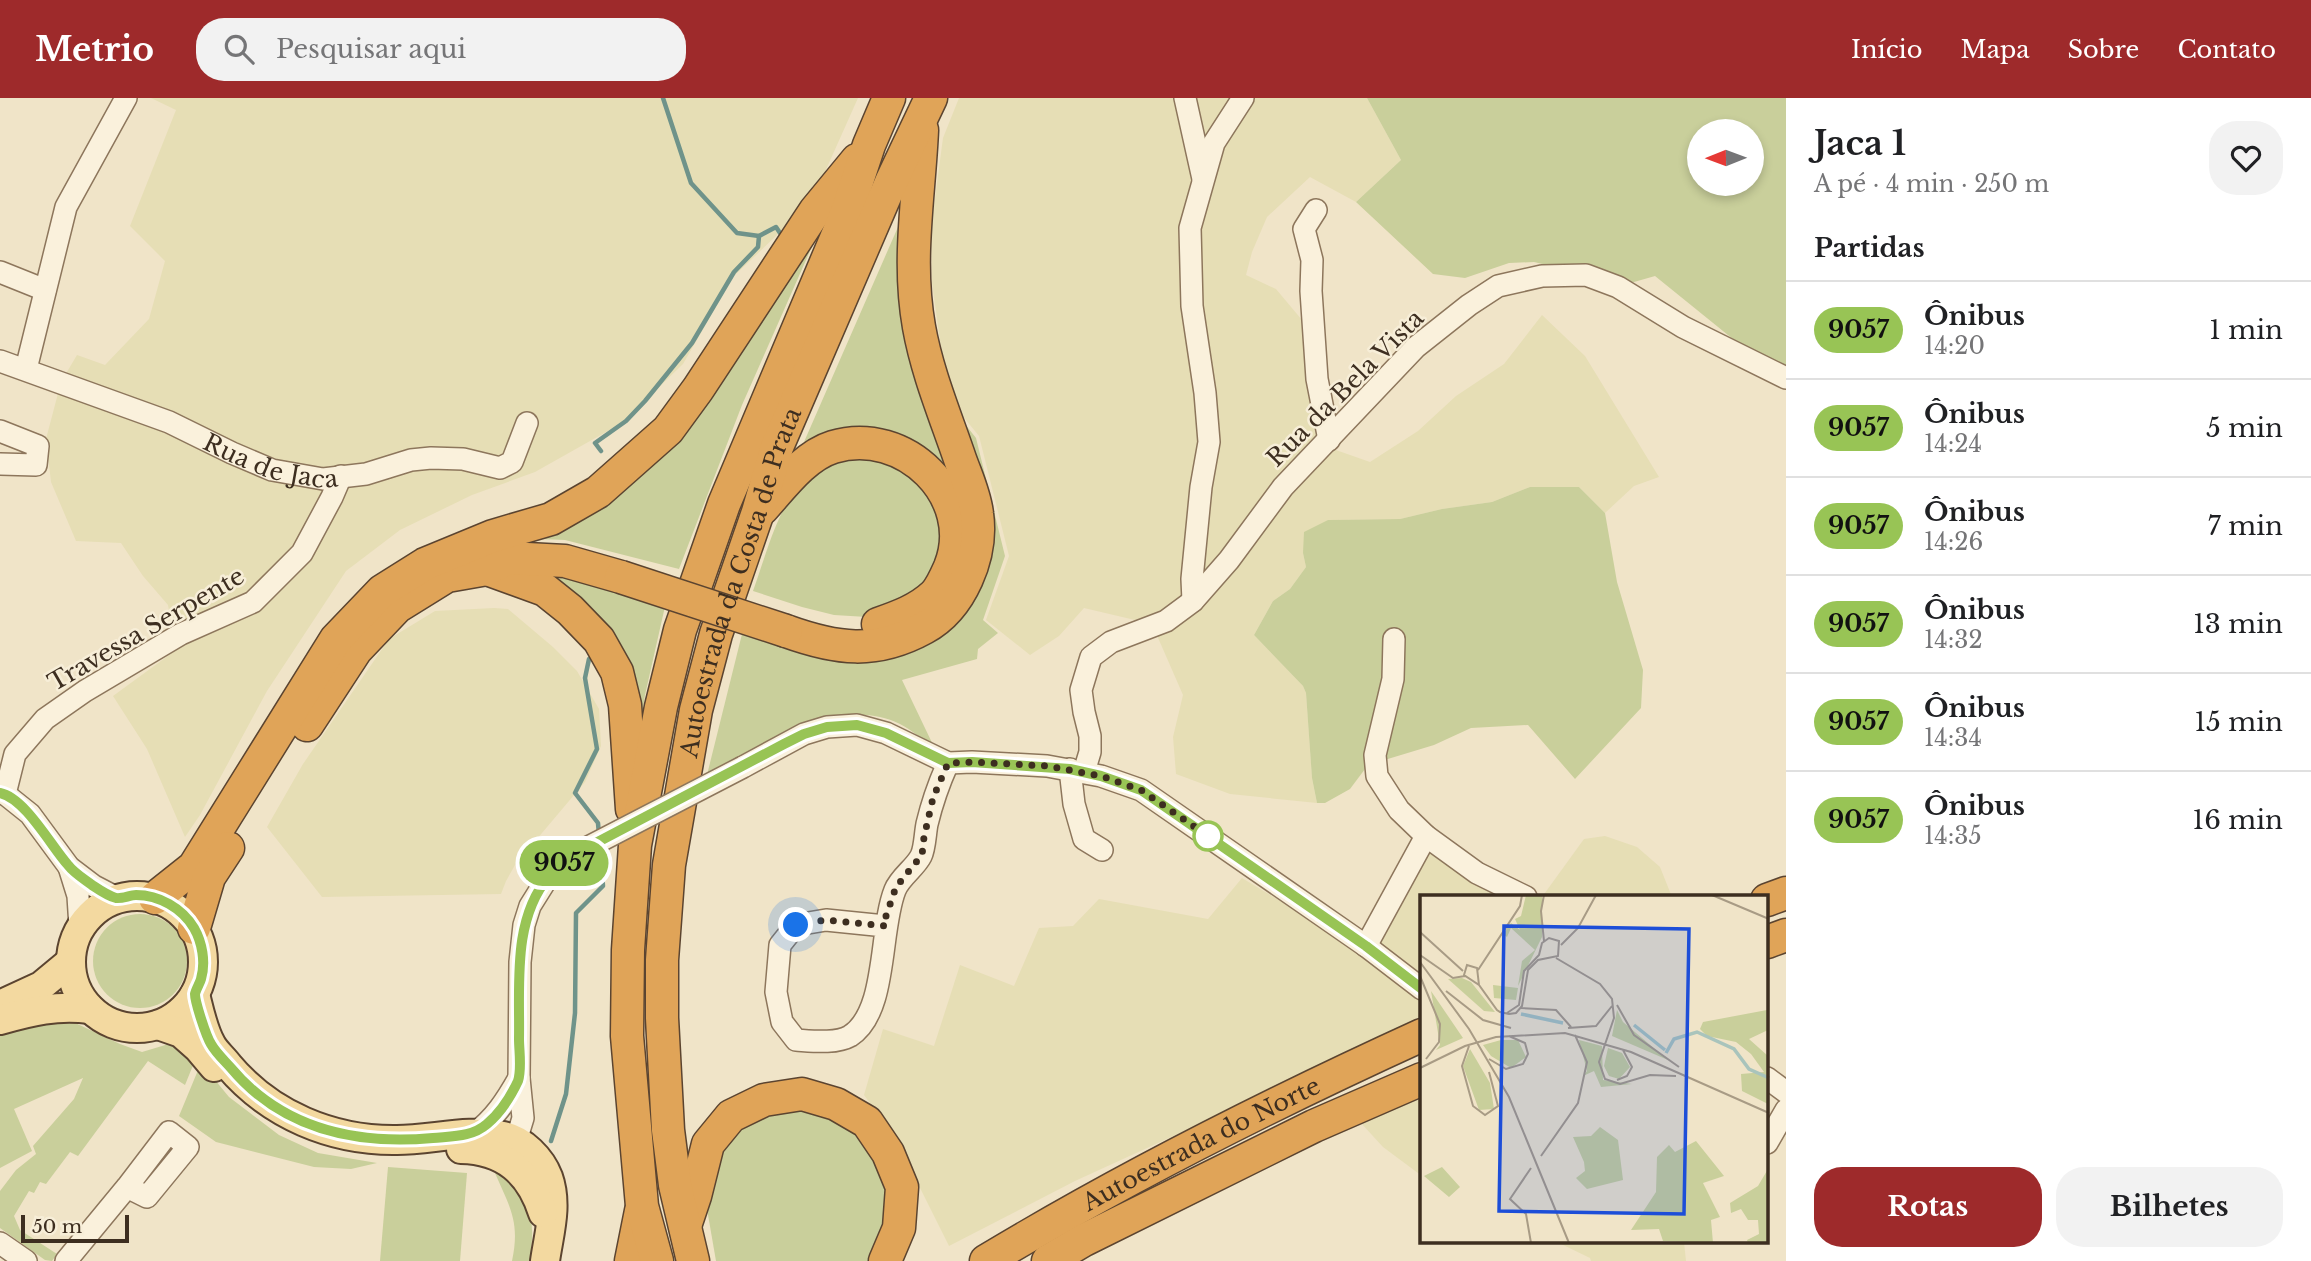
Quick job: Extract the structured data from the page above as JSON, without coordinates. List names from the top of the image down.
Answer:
{
  "streets": {
    "highway": ["Autoestrada da Costa de Prata", "Autoestrada do Norte"],
    "street": ["Rua da Bela Vista", "Rua de Jaca", "Travessa Serpente"]
  },
  "crossings": [
    ["Rua de Jaca", "Travessa Serpente"]
  ],
  "lines": ["bus line 9057"],
  "scale_bar": "50 m",
  "north": "left",
  "page": {
    "header": "Metrio",
    "search": "Pesquisar aqui",
    "nav": [
      "Início",
      "Mapa",
      "Sobre",
      "Contato"
    ],
    "on_map": "9057",
    "heading": [
      ["Jaca 1", "A pé · 4 min · 250 m"],
      "Partidas"
    ],
    "list": [
      {
        "mark": "9057",
        "name": "Ônibus",
        "note": "14:20",
        "value": "1 min"
      },
      {
        "mark": "9057",
        "name": "Ônibus",
        "note": "14:24",
        "value": "5 min"
      },
      {
        "mark": "9057",
        "name": "Ônibus",
        "note": "14:26",
        "value": "7 min"
      },
      {
        "mark": "9057",
        "name": "Ônibus",
        "note": "14:32",
        "value": "13 min"
      },
      {
        "mark": "9057",
        "name": "Ônibus",
        "note": "14:34",
        "value": "15 min"
      },
      {
        "mark": "9057",
        "name": "Ônibus",
        "note": "14:35",
        "value": "16 min"
      }
    ],
    "buttons": ["Rotas", "Bilhetes"],
    "scale": "50 m"
  }
}
